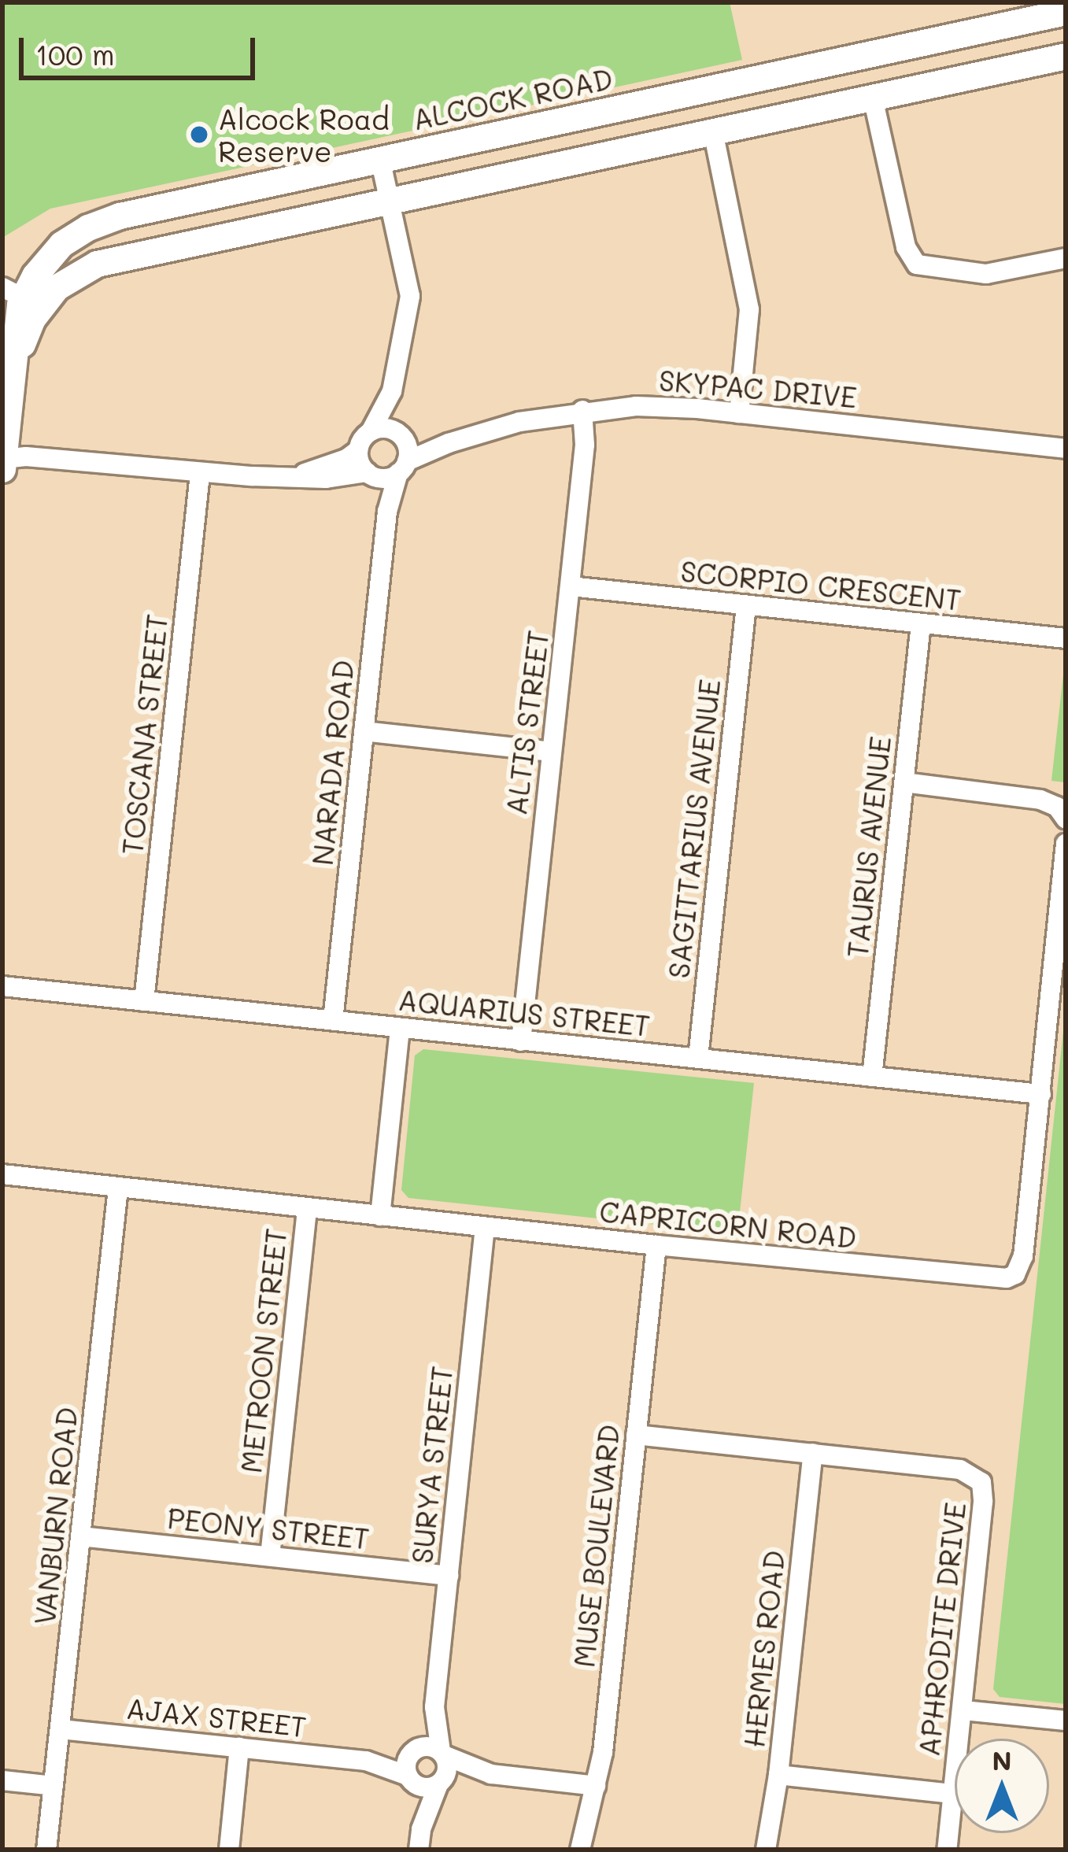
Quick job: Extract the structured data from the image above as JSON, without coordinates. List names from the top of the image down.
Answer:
{
  "streets": {
    "street": [
      "ALCOCK ROAD",
      "SKYPAC DRIVE",
      "SCORPIO CRESCENT",
      "ALTIS STREET",
      "TOSCANA STREET",
      "NARADA ROAD",
      "SAGITTARIUS AVENUE",
      "TAURUS AVENUE",
      "AQUARIUS STREET",
      "CAPRICORN ROAD",
      "METROON STREET",
      "SURYA STREET",
      "VANBURN ROAD",
      "PEONY STREET",
      "MUSE BOULEVARD",
      "APHRODITE DRIVE",
      "HERMES ROAD",
      "AJAX STREET"
    ]
  },
  "crossings": [
    ["SKYPAC DRIVE", "ALTIS STREET"],
    ["SKYPAC DRIVE", "NARADA ROAD"],
    ["SCORPIO CRESCENT", "ALTIS STREET"],
    ["SCORPIO CRESCENT", "SAGITTARIUS AVENUE"],
    ["SCORPIO CRESCENT", "TAURUS AVENUE"],
    ["ALTIS STREET", "AQUARIUS STREET"],
    ["TOSCANA STREET", "AQUARIUS STREET"],
    ["NARADA ROAD", "AQUARIUS STREET"],
    ["SAGITTARIUS AVENUE", "AQUARIUS STREET"],
    ["TAURUS AVENUE", "AQUARIUS STREET"],
    ["AQUARIUS STREET", "CAPRICORN ROAD"],
    ["CAPRICORN ROAD", "METROON STREET"],
    ["CAPRICORN ROAD", "SURYA STREET"],
    ["CAPRICORN ROAD", "VANBURN ROAD"],
    ["CAPRICORN ROAD", "MUSE BOULEVARD"],
    ["METROON STREET", "PEONY STREET"],
    ["SURYA STREET", "PEONY STREET"],
    ["SURYA STREET", "AJAX STREET"],
    ["VANBURN ROAD", "PEONY STREET"],
    ["VANBURN ROAD", "AJAX STREET"],
    ["MUSE BOULEVARD", "APHRODITE DRIVE"],
    ["APHRODITE DRIVE", "HERMES ROAD"]
  ],
  "places": ["Alcock Road Reserve"],
  "scale_bar": "100 m",
  "north": "top"
}
